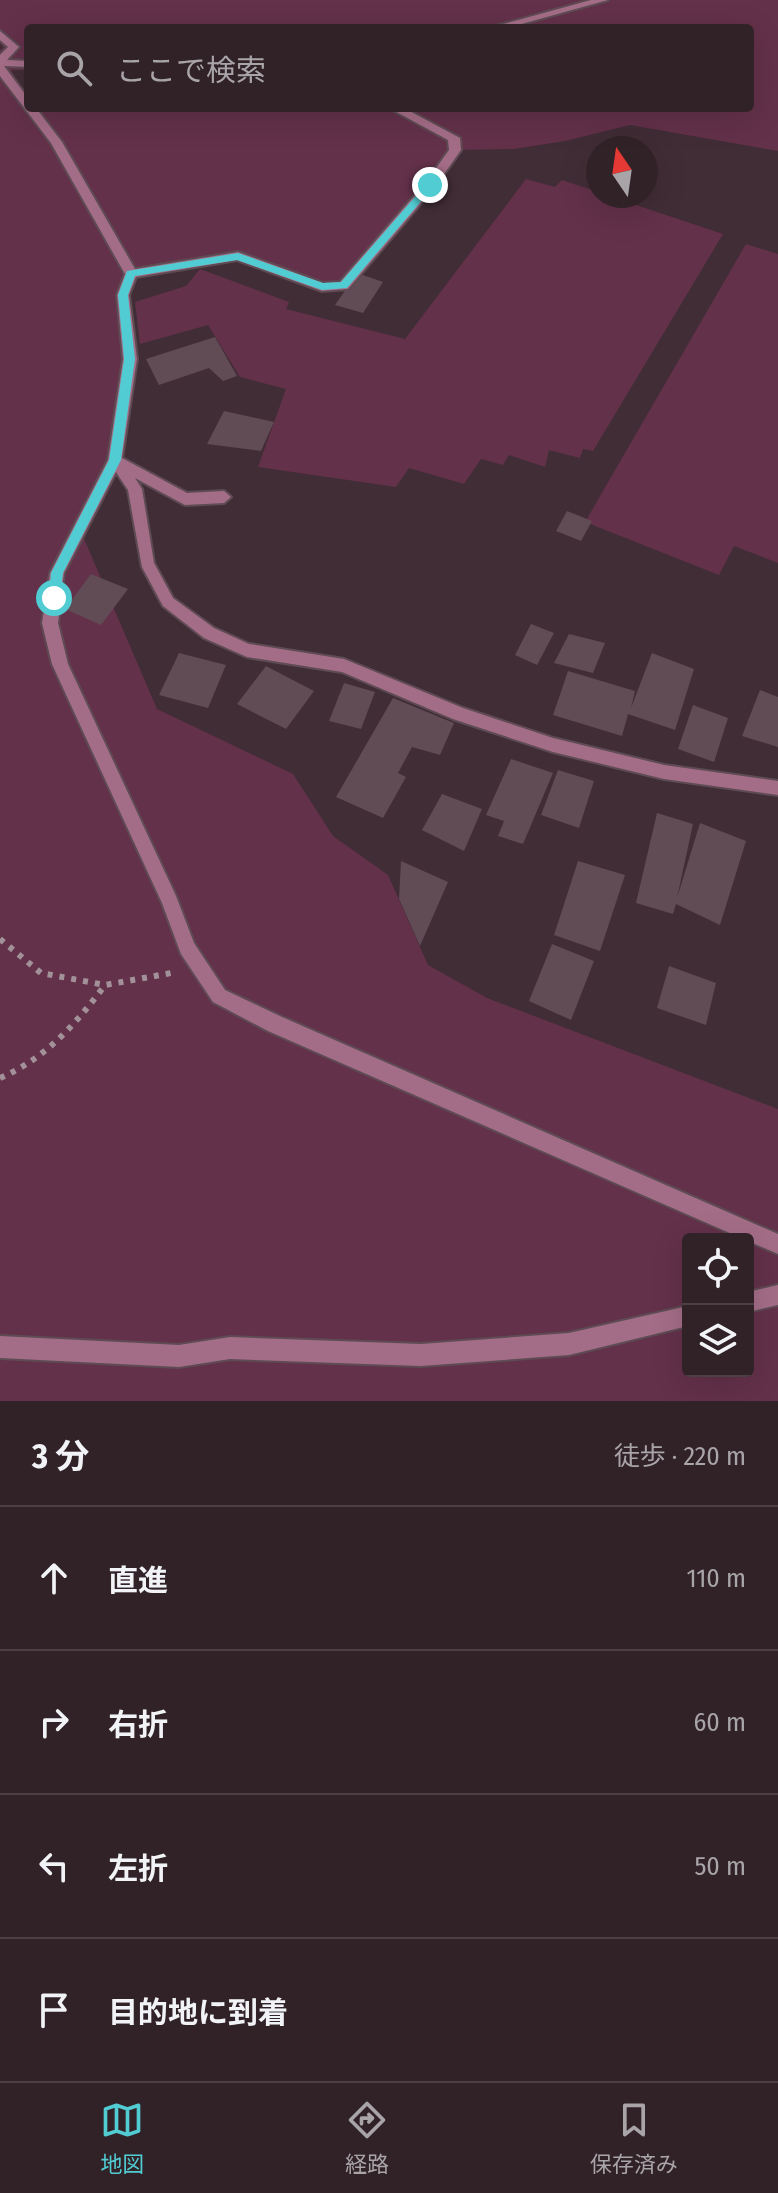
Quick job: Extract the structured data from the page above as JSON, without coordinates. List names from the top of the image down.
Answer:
{
  "north": "top",
  "page": {
    "search": "ここで検索",
    "heading": ["3 分", "徒歩 · 220 m"],
    "list": [
      ["直進", "110 m"],
      ["右折", "60 m"],
      ["左折", "50 m"],
      "目的地に到着"
    ],
    "nav": ["地図", "経路", "保存済み"]
  }
}
